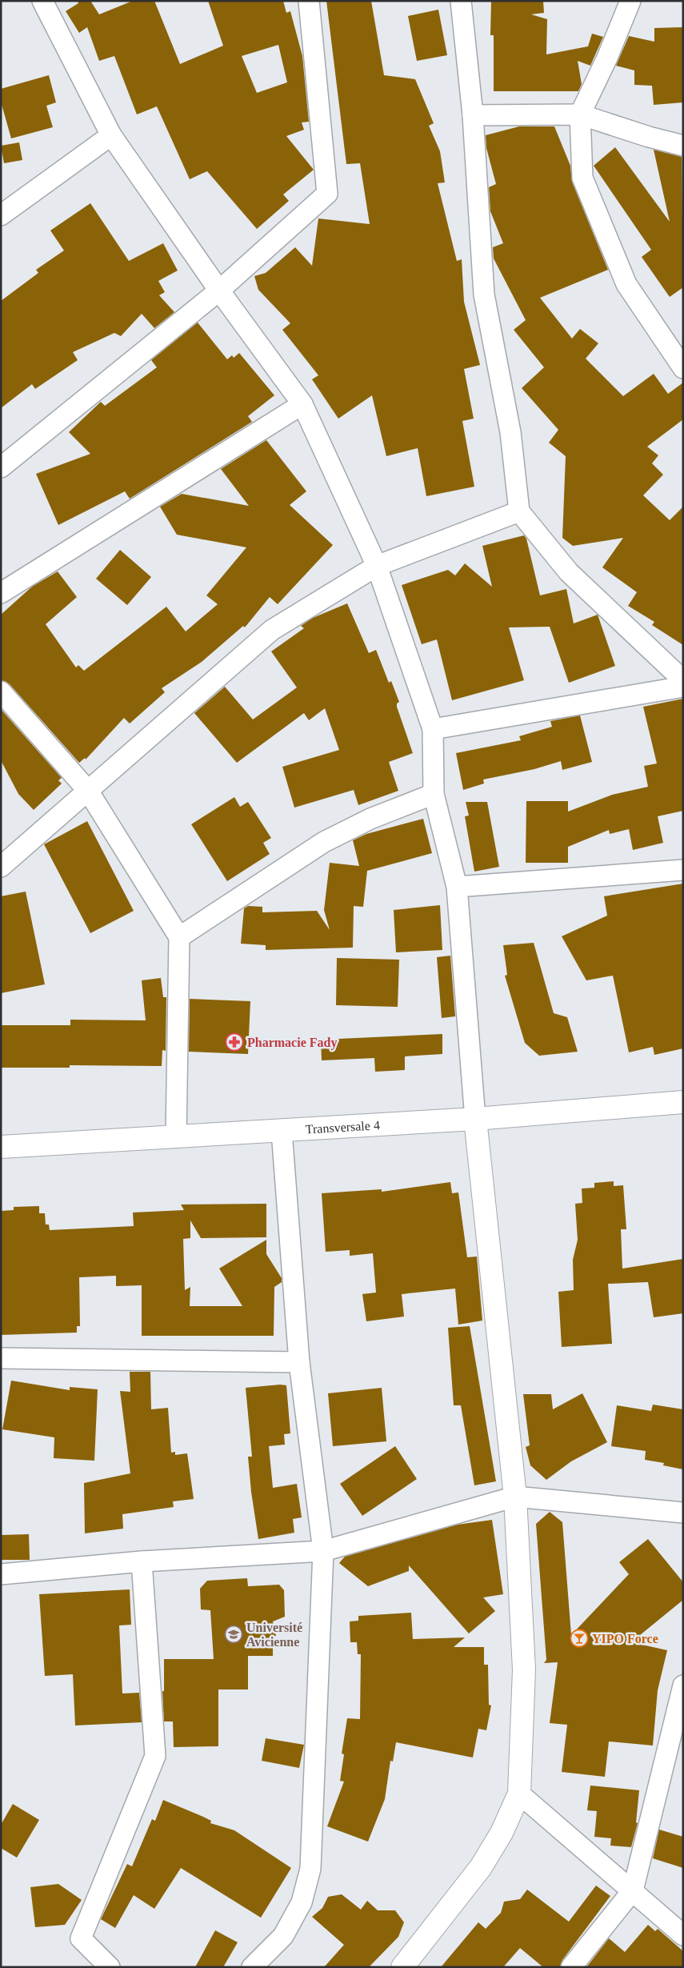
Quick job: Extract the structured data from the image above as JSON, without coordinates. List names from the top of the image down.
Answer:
{
  "streets": {
    "street": ["Transversale 4"]
  },
  "places": {
    "pharmacy": ["Pharmacie Fady"],
    "school or university": ["Université Avicienne"],
    "bar": ["YIPO Force"]
  }
}
